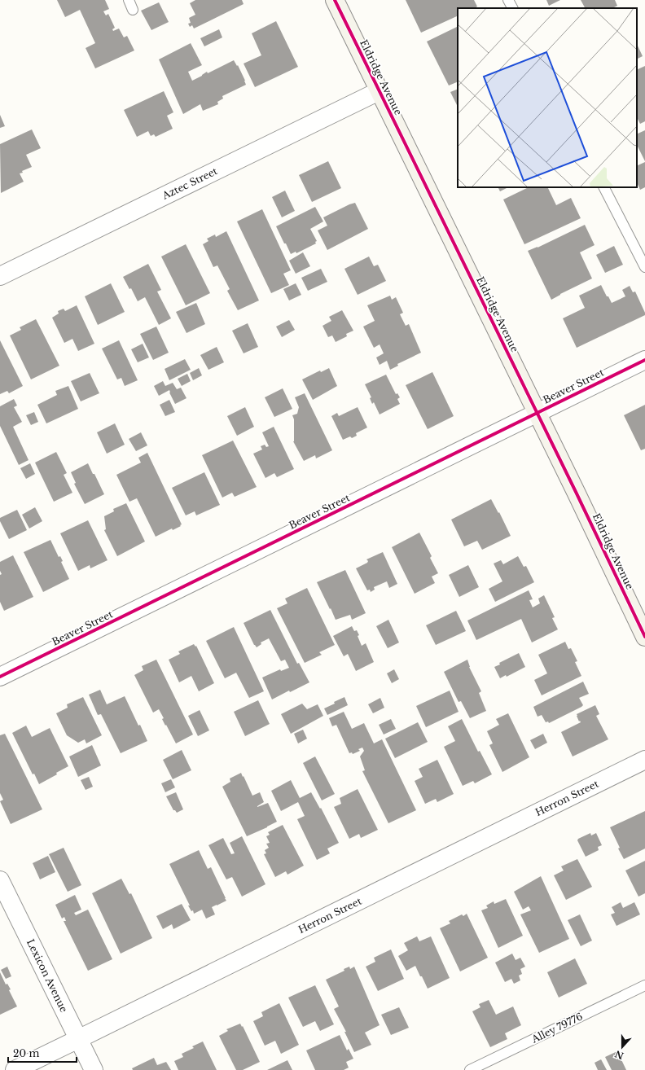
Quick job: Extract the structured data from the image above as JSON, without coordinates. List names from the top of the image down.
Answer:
{
  "streets": {
    "street": [
      "Eldridge Avenue",
      "Aztec Street",
      "Beaver Street",
      "Herron Street",
      "Lexicon Avenue"
    ],
    "lane": ["Alley 79776"]
  },
  "crossings": [
    ["Eldridge Avenue", "Aztec Street"],
    ["Eldridge Avenue", "Beaver Street"],
    ["Herron Street", "Lexicon Avenue"]
  ],
  "scale_bar": "20 m",
  "north": "bottom"
}
